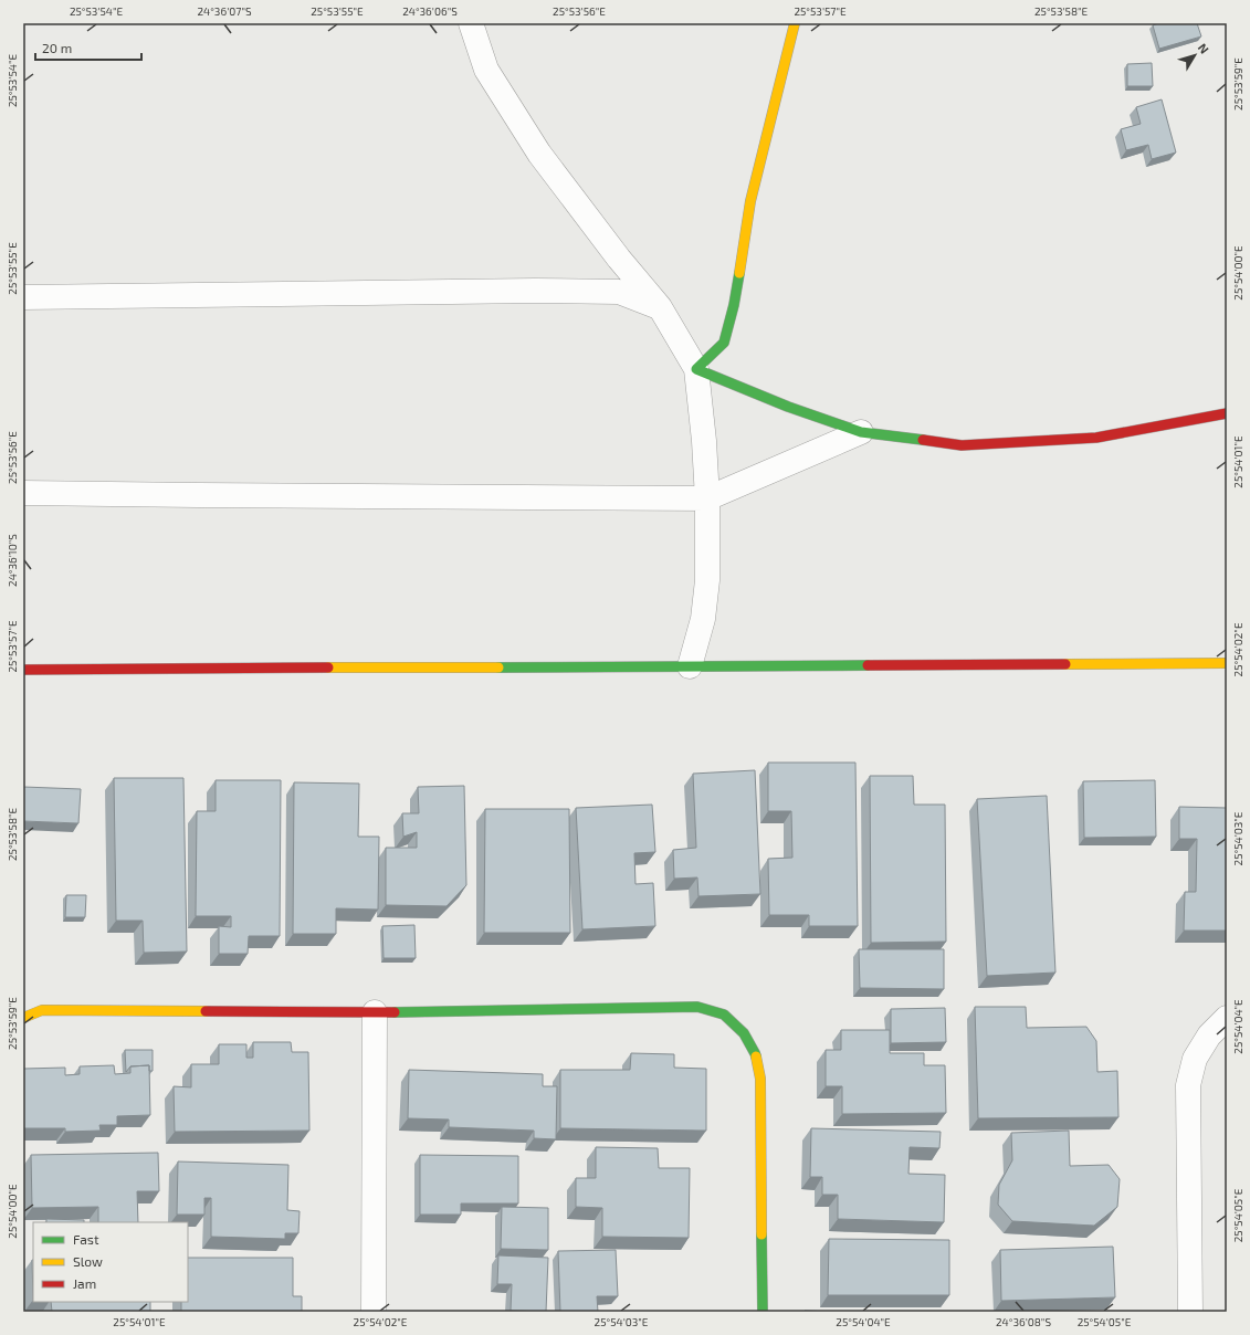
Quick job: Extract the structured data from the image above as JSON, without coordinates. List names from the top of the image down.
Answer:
{
  "legend": ["Fast", "Slow", "Jam"],
  "scale_bar": "20 m",
  "north": "top right",
  "coordinates": [
    "25°53'54\"E",
    "24°36'07\"S",
    "25°53'55\"E",
    "24°36'06\"S",
    "25°53'56\"E",
    "25°53'57\"E",
    "25°53'58\"E",
    "25°53'59\"E",
    "25°54'00\"E",
    "25°54'01\"E",
    "24°36'10\"S",
    "25°54'02\"E",
    "25°54'03\"E",
    "25°54'04\"E",
    "25°54'05\"E",
    "24°36'08\"S"
  ]
}
